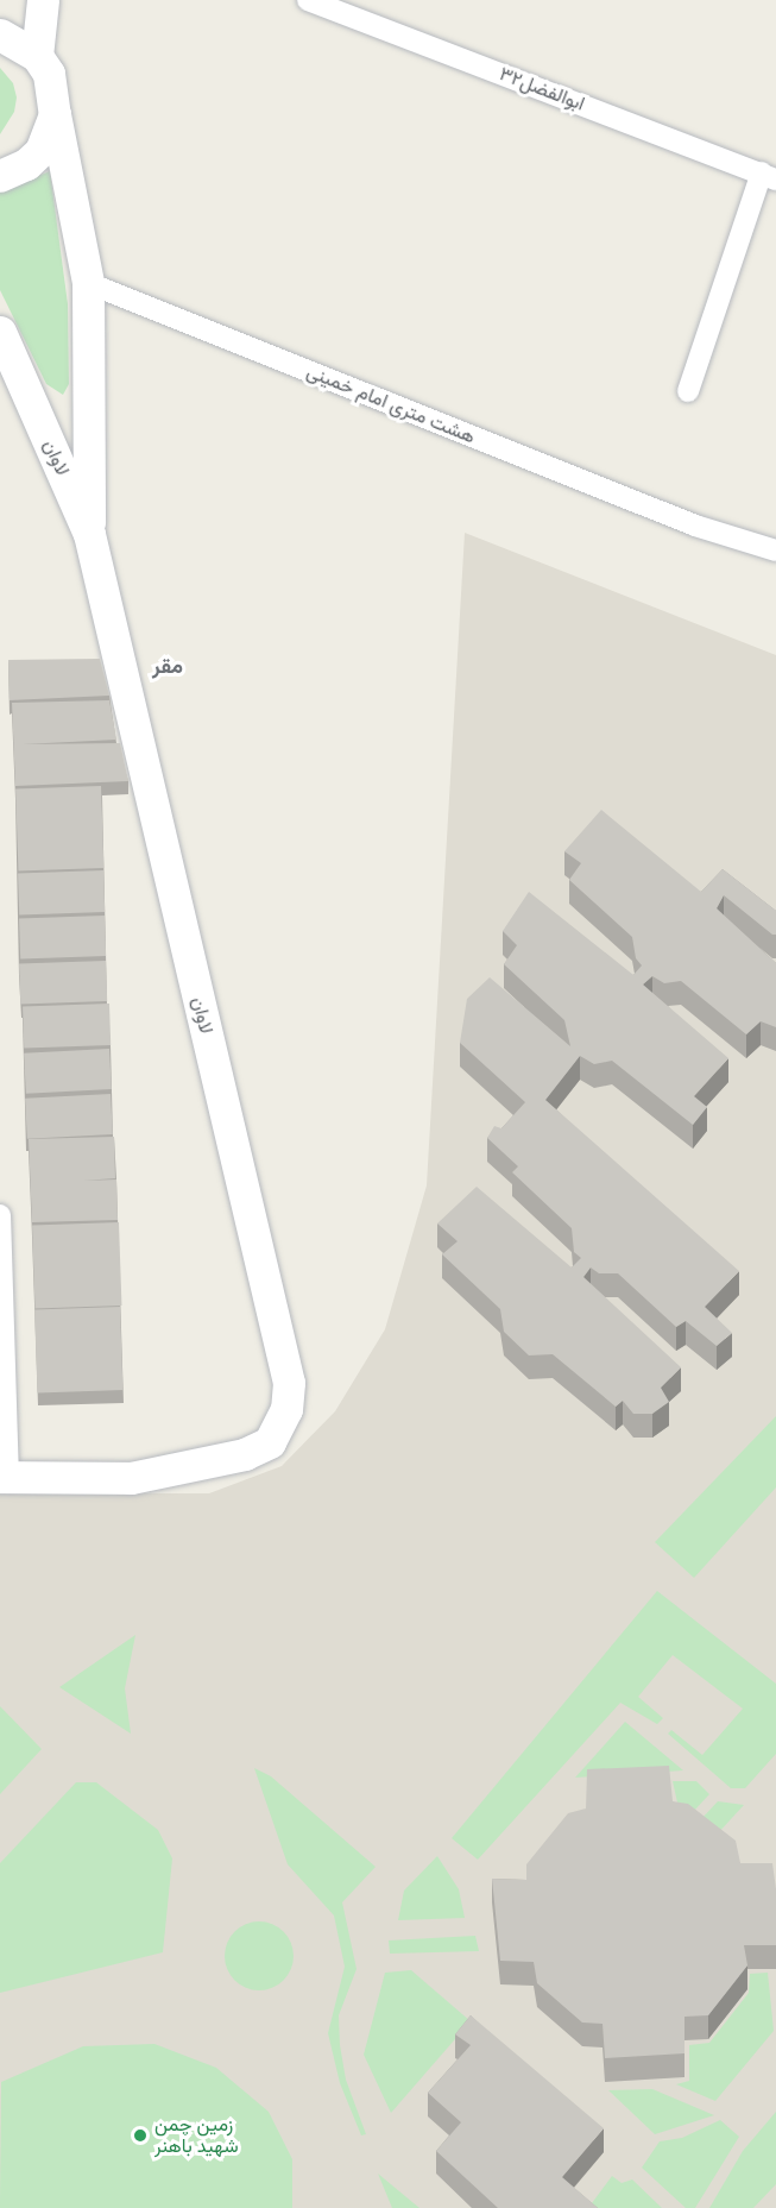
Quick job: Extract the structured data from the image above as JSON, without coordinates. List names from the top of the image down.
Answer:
{
  "streets": {
    "street": ["ابوالفضل۳۲", "هشت متری امام خمینی", "لاوان"]
  },
  "districts": ["مقر"],
  "places": ["زمین چمن شهید باهنر"]
}
